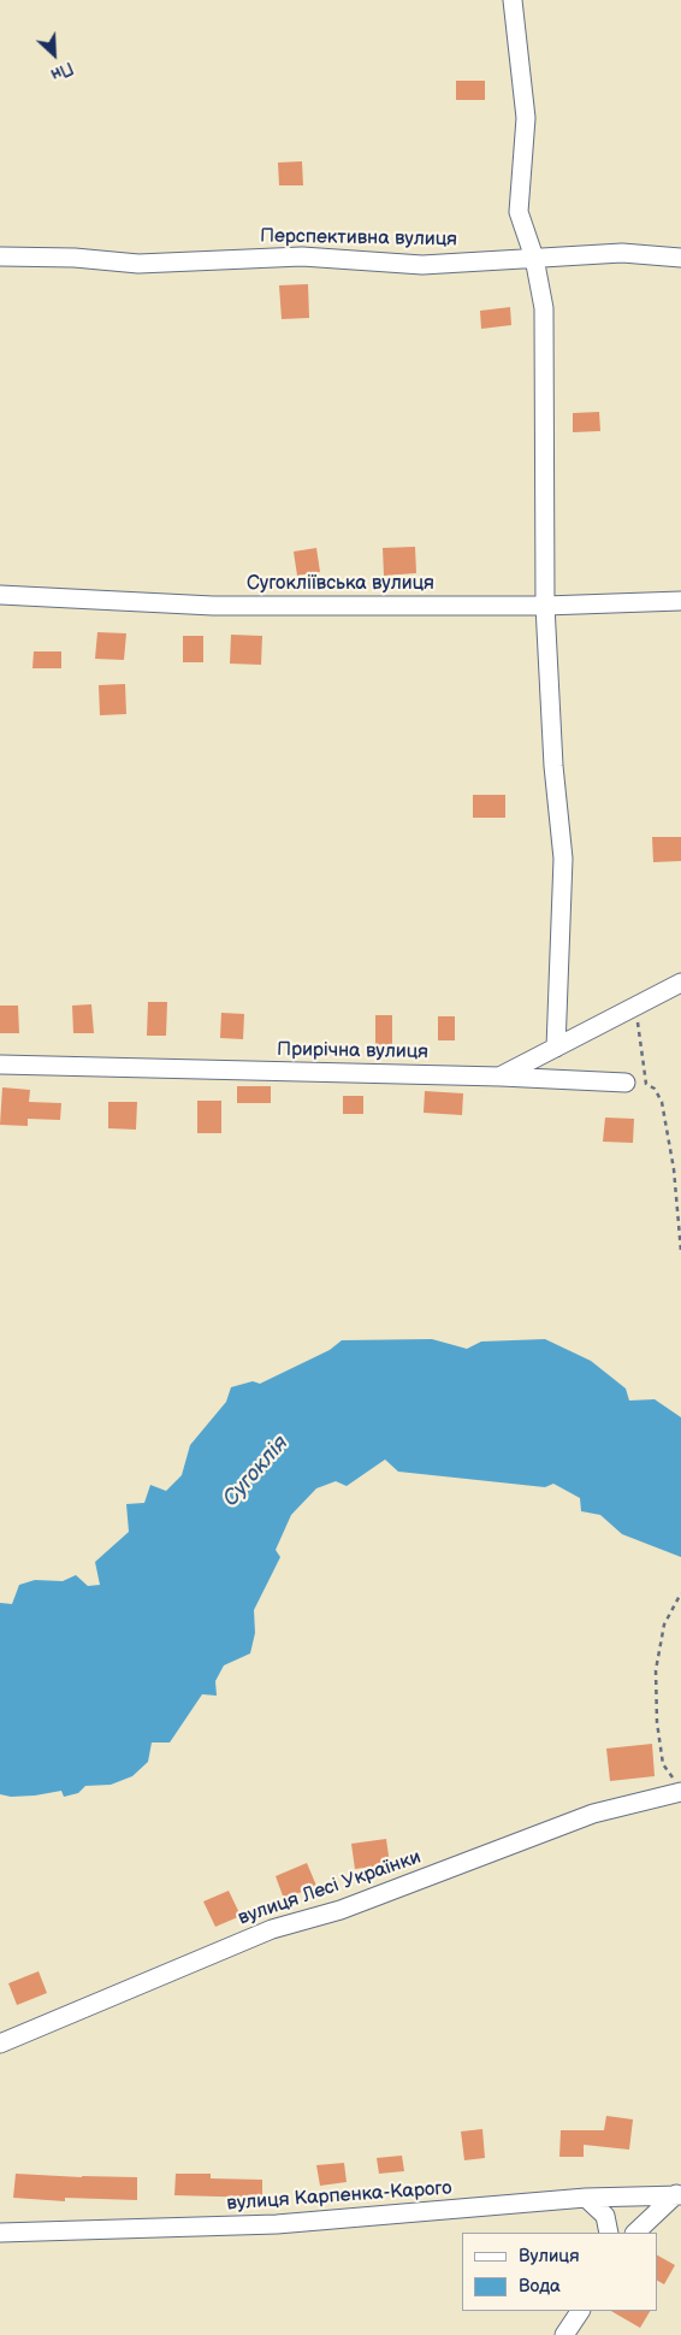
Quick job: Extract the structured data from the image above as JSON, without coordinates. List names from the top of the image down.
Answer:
{
  "streets": {
    "street": [
      "Перспективна вулиця",
      "Сугокліївська вулиця",
      "Прирічна вулиця",
      "вулиця Лесі Українки",
      "вулиця Карпенка-Карого"
    ]
  },
  "water": ["Сугоклія"],
  "legend": ["Вулиця", "Вода"],
  "north": "bottom right"
}
